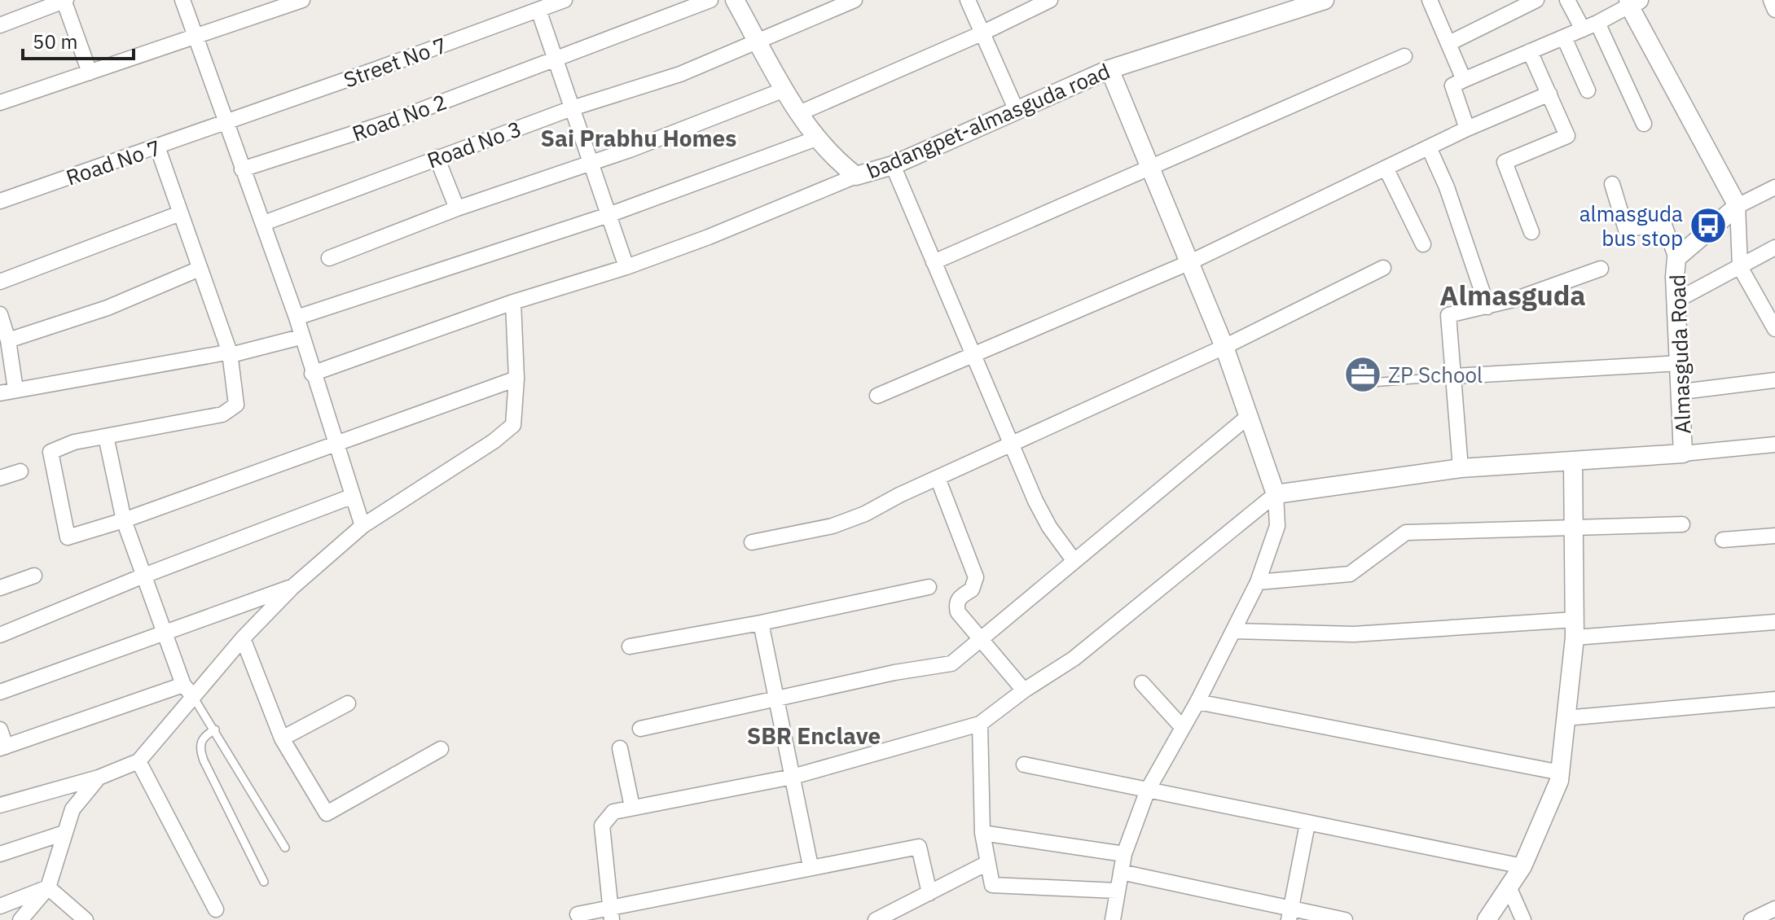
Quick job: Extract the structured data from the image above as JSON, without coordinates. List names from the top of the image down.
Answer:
{
  "streets": {
    "street": [
      "Street No 7",
      "Road No 2",
      "badangpet-almasguda road",
      "Road No 3",
      "Road No 7",
      "Almasguda Road"
    ]
  },
  "crossings": [
    ["Street No 7", "Road No 7"],
    ["badangpet-almasguda road", "Road No 3"]
  ],
  "districts": ["Sai Prabhu Homes", "Almasguda", "SBR Enclave"],
  "places": {
    "bus stop": ["almasguda bus stop"],
    "office": ["ZP School"]
  },
  "scale_bar": "50 m"
}
